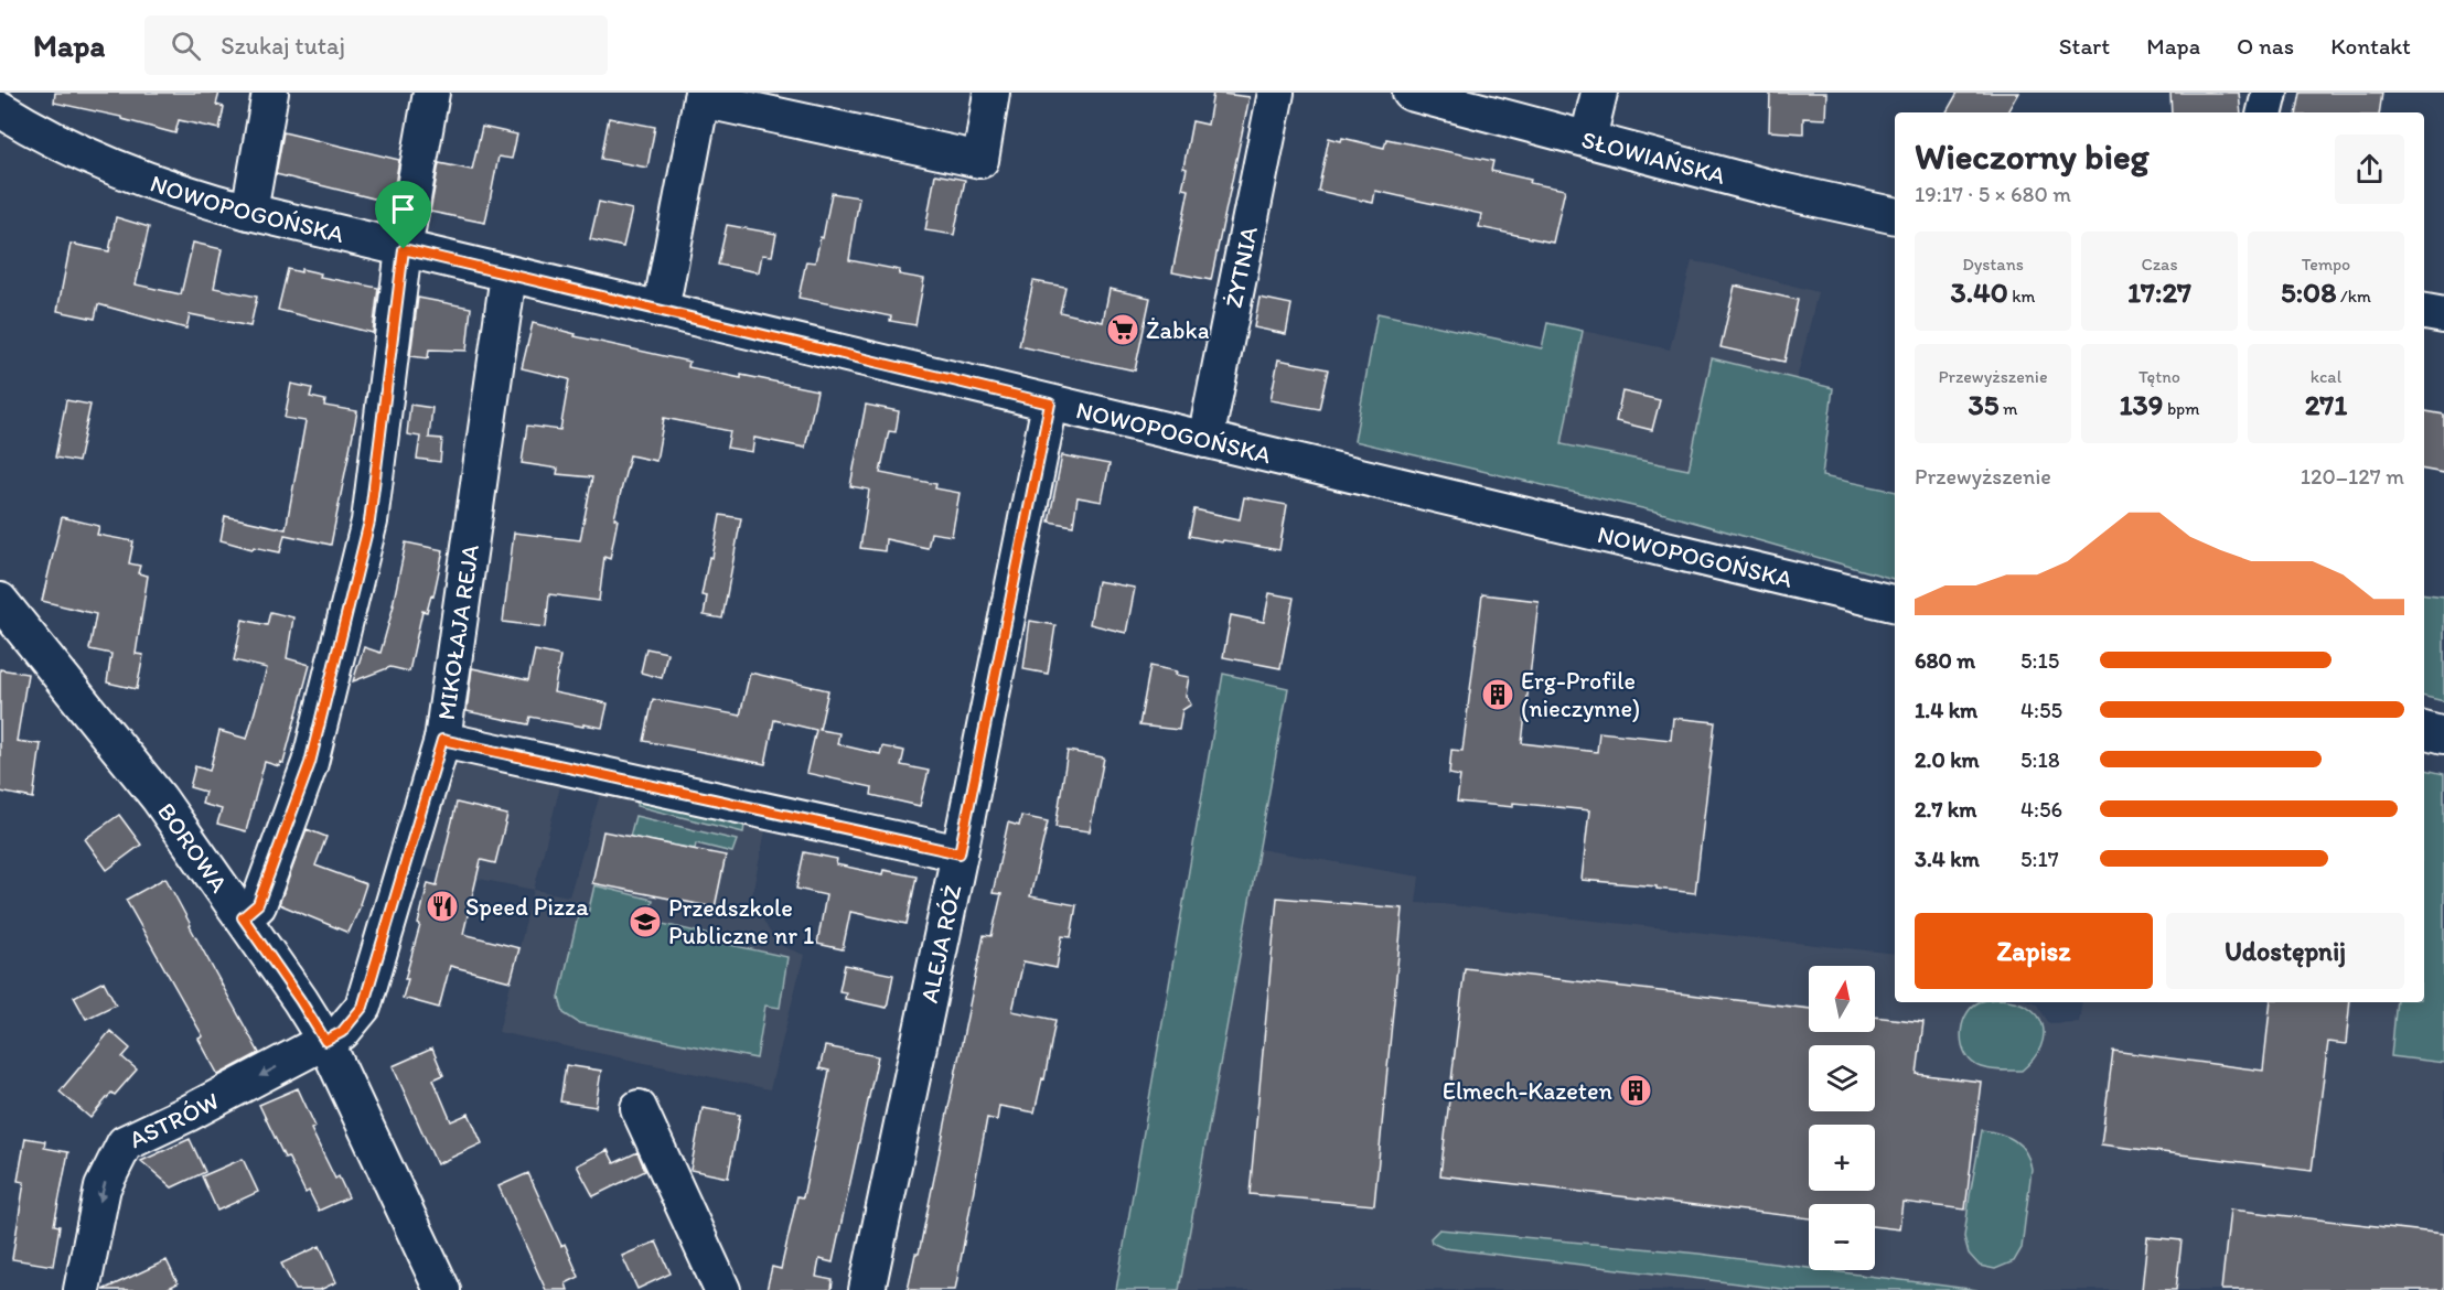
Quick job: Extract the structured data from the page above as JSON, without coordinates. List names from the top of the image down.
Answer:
{
  "streets": {
    "street": [
      "SŁOWIAŃSKA",
      "NOWOPOGOŃSKA",
      "ŻYTNIA",
      "MIKOŁAJA REJA",
      "BOROWA",
      "ALEJA RÓŻ",
      "ASTRÓW"
    ]
  },
  "crossings": [
    ["NOWOPOGOŃSKA", "ŻYTNIA"],
    ["NOWOPOGOŃSKA", "MIKOŁAJA REJA"],
    ["NOWOPOGOŃSKA", "ALEJA RÓŻ"],
    ["MIKOŁAJA REJA", "BOROWA"],
    ["MIKOŁAJA REJA", "ASTRÓW"],
    ["BOROWA", "ASTRÓW"]
  ],
  "one_way": ["ASTRÓW"],
  "places": {
    "supermarket": ["Żabka"],
    "building": ["Erg-Profile (nieczynne)", "Elmech-Kazeten"],
    "restaurant": ["Speed Pizza"],
    "school or university": ["Przedszkole Publiczne nr 1"]
  },
  "north": "top",
  "page": {
    "header": "Mapa",
    "search": "Szukaj tutaj",
    "nav": [
      "Start",
      "Mapa",
      "O nas",
      "Kontakt"
    ],
    "heading": ["Wieczorny bieg", "19:17 · 5 × 680 m"],
    "stats": [
      ["Dystans", "3.40 km"],
      ["Czas", "17:27"],
      ["Tempo", "5:08 /km"],
      ["Przewyższenie", "35 m"],
      ["Tętno", "139 bpm"],
      ["kcal", "271"]
    ],
    "chart": ["Przewyższenie", "120–127 m"],
    "list": [
      {
        "name": "680 m",
        "note": "5:15"
      },
      {
        "name": "1.4 km",
        "note": "4:55"
      },
      {
        "name": "2.0 km",
        "note": "5:18"
      },
      {
        "name": "2.7 km",
        "note": "4:56"
      },
      {
        "name": "3.4 km",
        "note": "5:17"
      }
    ],
    "buttons": ["Zapisz", "Udostępnij"],
    "map_buttons": ["+", "−"]
  }
}
